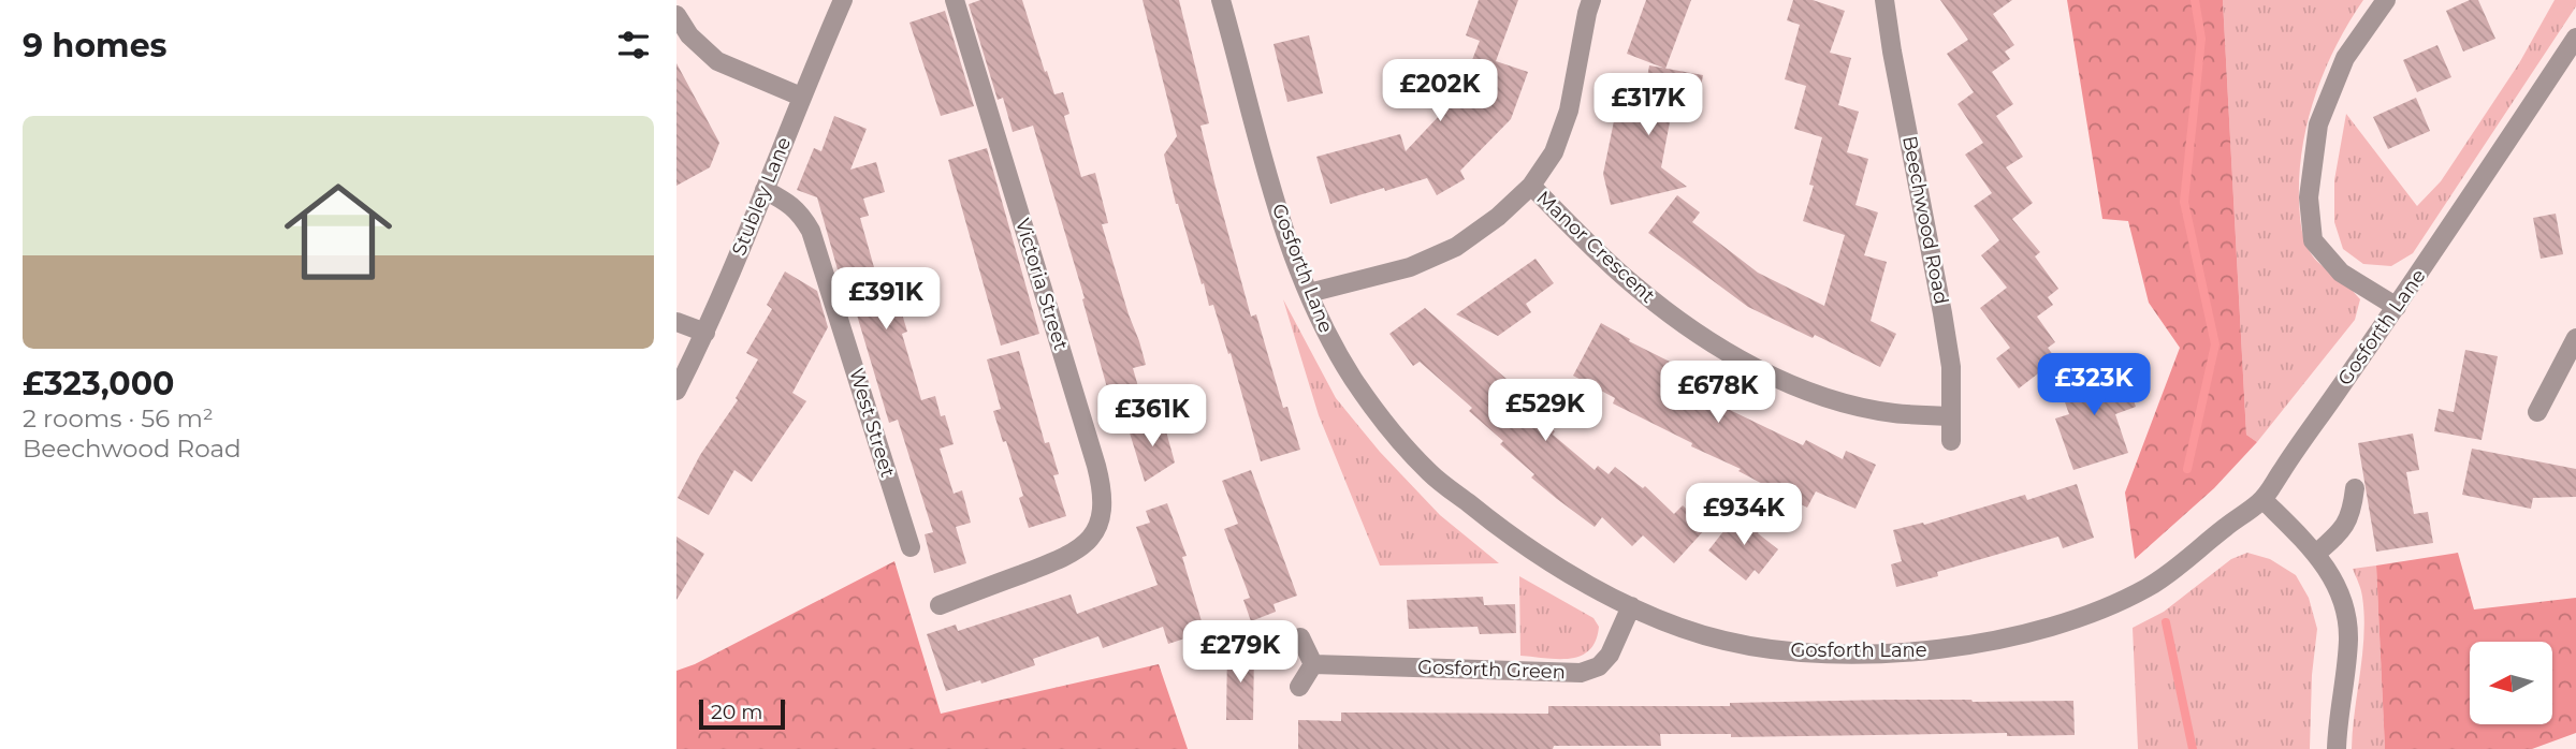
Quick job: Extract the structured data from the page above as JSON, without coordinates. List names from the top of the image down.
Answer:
{
  "streets": {
    "street": [
      "Stubley Lane",
      "Beechwood Road",
      "Manor Crescent",
      "Gosforth Lane",
      "Victoria Street",
      "West Street",
      "Gosforth Green"
    ]
  },
  "crossings": [
    ["Stubley Lane", "West Street"],
    ["Beechwood Road", "Manor Crescent"],
    ["Gosforth Lane", "Gosforth Green"]
  ],
  "scale_bar": "20 m",
  "north": "left",
  "page": {
    "heading": "9 homes",
    "price": [
      "£202K",
      "£317K",
      "£391K",
      "£323K",
      "£678K",
      "£529K",
      "£361K",
      "£934K",
      "£279K"
    ],
    "list": [
      {
        "name": "£323,000",
        "note": "2 rooms · 56 m² · Beechwood Road"
      }
    ],
    "scale": "20 m"
  }
}
